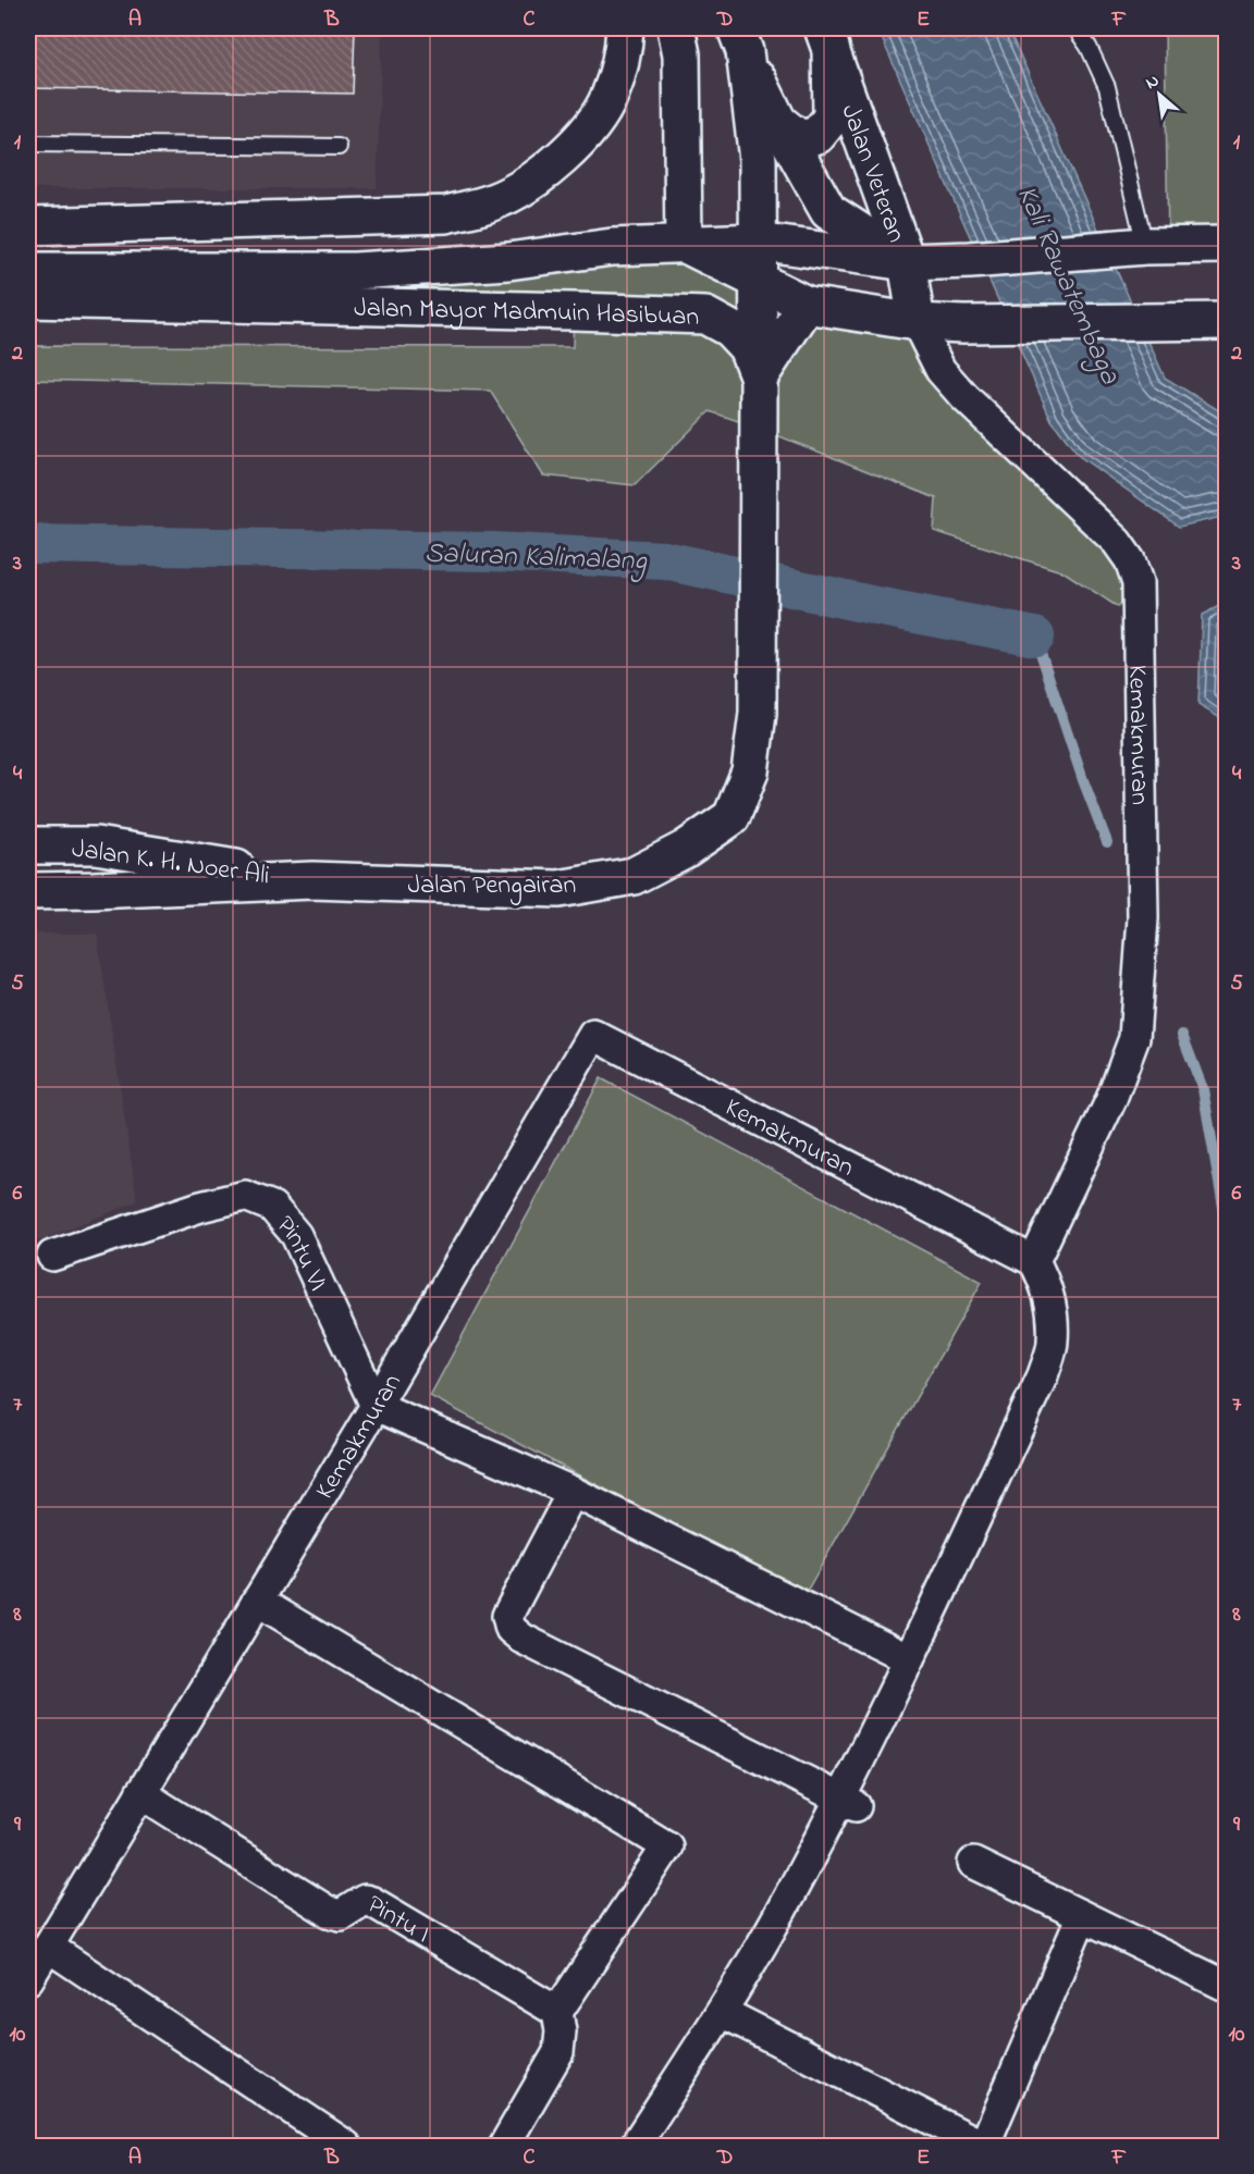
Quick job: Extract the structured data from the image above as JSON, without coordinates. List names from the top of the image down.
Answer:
{
  "streets": {
    "main road": [
      "Jalan Veteran",
      "Jalan Mayor Madmuin Hasibuan",
      "Jalan K. H. Noer Ali",
      "Jalan Pengairan"
    ],
    "street": ["Kemakmuran", "Pintu VI", "Pintu I"]
  },
  "crossings": [
    ["Jalan Veteran", "Jalan Mayor Madmuin Hasibuan"],
    ["Jalan Veteran", "Kemakmuran"],
    ["Jalan Mayor Madmuin Hasibuan", "Jalan Pengairan"],
    ["Kemakmuran", "Pintu VI"],
    ["Kemakmuran", "Pintu I"],
    ["Jalan K. H. Noer Ali", "Jalan Pengairan"]
  ],
  "water": ["Kali Rawatembaga", "Saluran Kalimalang"],
  "north": "top left",
  "grid": {
    "columns": [
      "A",
      "B",
      "C",
      "D",
      "E",
      "F"
    ],
    "rows": [
      "1",
      "2",
      "3",
      "4",
      "5",
      "6",
      "7",
      "8",
      "9",
      "10"
    ]
  }
}
